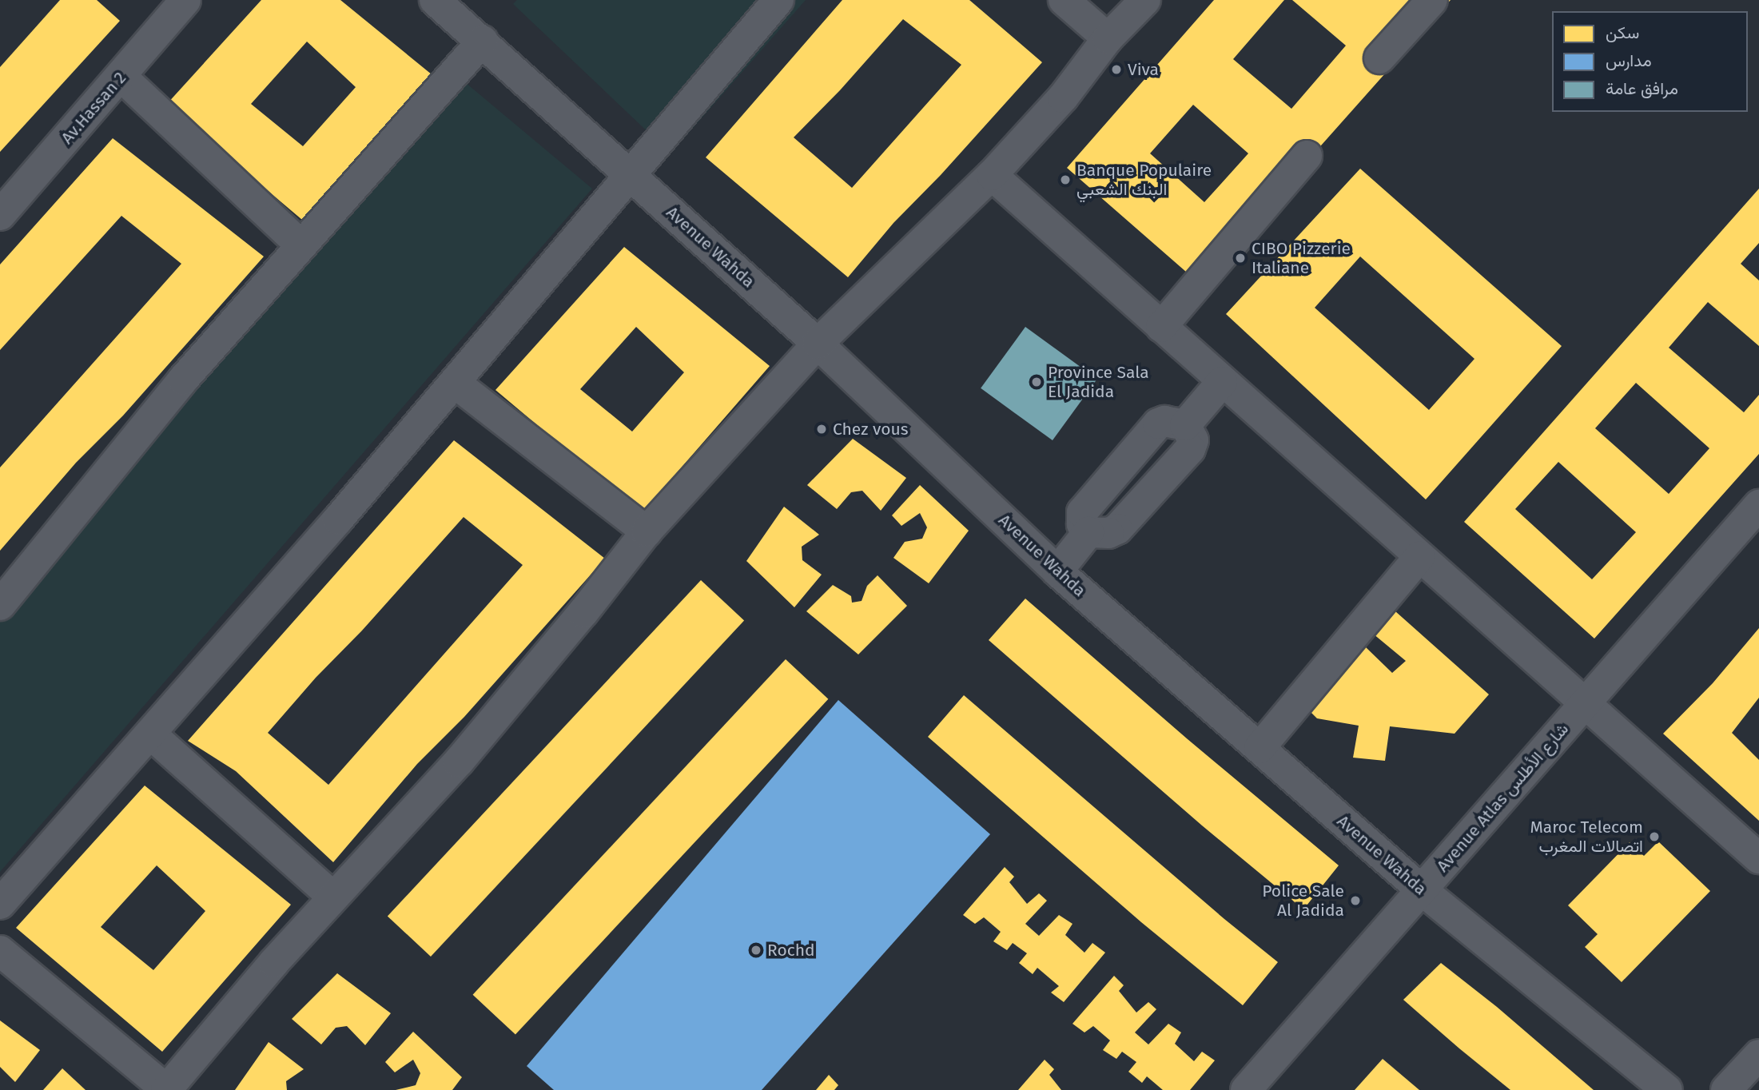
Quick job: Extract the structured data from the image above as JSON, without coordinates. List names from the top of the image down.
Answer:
{
  "streets": {
    "street": ["Av.Hassan 2", "Avenue Wahda", "Avenue Atlas شارع الأطلس"]
  },
  "crossings": [
    ["Avenue Wahda", "Avenue Atlas شارع الأطلس"]
  ],
  "places": [
    "Viva",
    "Banque Populaire البنك الشعبي",
    "CIBO Pizzerie Italiane",
    "Province Sala El Jadida",
    "Chez vous",
    "Maroc Telecom اتصالات المغرب",
    "Police Sale Al Jadida",
    "Rochd"
  ],
  "legend": ["سكن", "مدارس", "مرافق عامة"]
}
